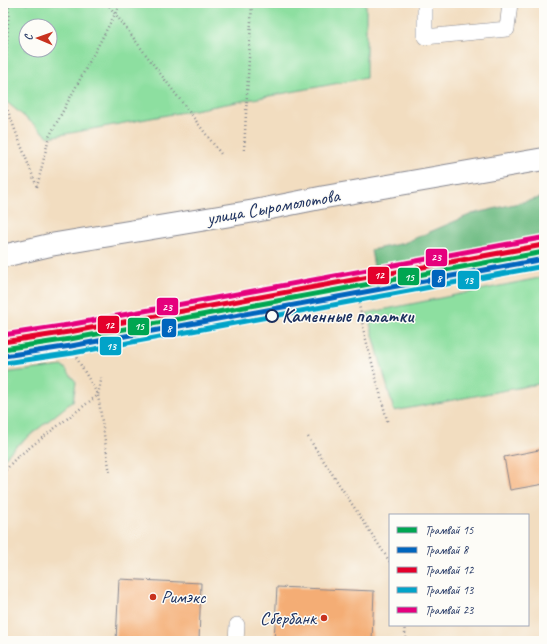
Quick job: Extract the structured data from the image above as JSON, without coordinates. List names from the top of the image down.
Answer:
{
  "streets": {
    "street": ["улица Сыромолотова"]
  },
  "places": ["Каменные палатки", "Римэкс", "Сбербанк"],
  "lines": [
    "tram line 23",
    "tram line 12",
    "tram line 15",
    "tram line 8",
    "tram line 13"
  ],
  "legend": [
    "Трамвай 15",
    "Трамвай 8",
    "Трамвай 12",
    "Трамвай 13",
    "Трамвай 23"
  ],
  "north": "left"
}
